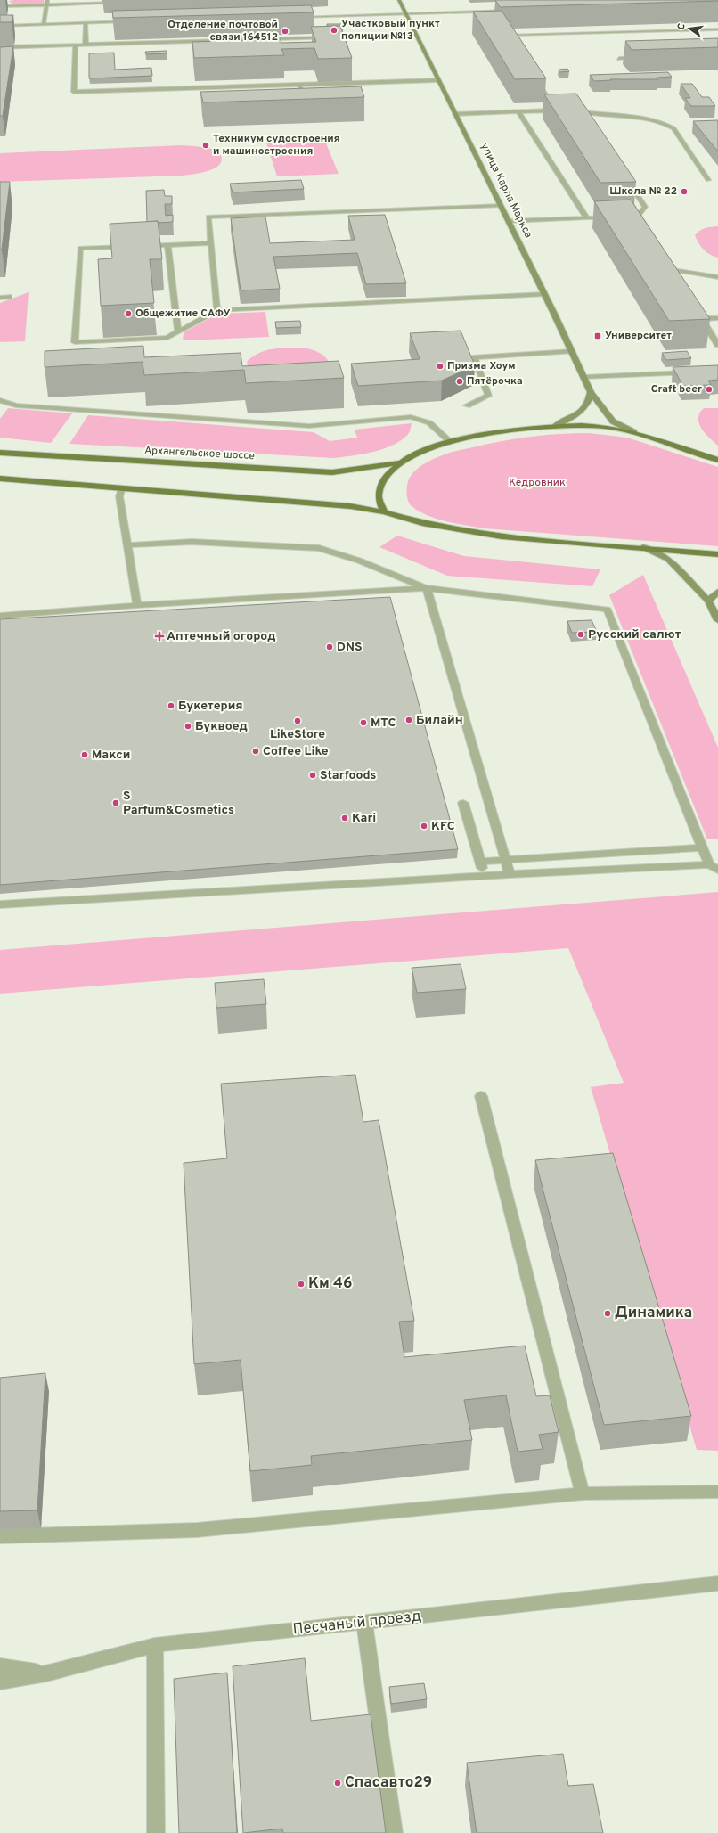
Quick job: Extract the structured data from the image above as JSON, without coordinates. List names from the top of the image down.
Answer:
{
  "streets": {
    "main road": ["Архангельское шоссе"],
    "street": ["улица Карла Маркса", "Песчаный проезд"]
  },
  "parks": ["Кедровник"],
  "places": {
    "other": [
      "Участковый пункт полиции №13",
      "Отделение почтовой связи 164512",
      "Техникум судостроения и машиностроения",
      "Школа № 22",
      "Общежитие САФУ",
      "Призма Хоум",
      "Пятёрочка",
      "Craft beer",
      "Русский салют",
      "DNS",
      "Букетерия",
      "Билайн",
      "LikeStore",
      "МТС",
      "Буквоед",
      "Coffee Like",
      "Макси",
      "Starfoods",
      "S Parfum&Cosmetics",
      "Kari",
      "KFC",
      "Км 46",
      "Динамика",
      "Спасавто29"
    ],
    "transit": ["Университет"],
    "health": ["Аптечный огород"]
  },
  "north": "left"
}
